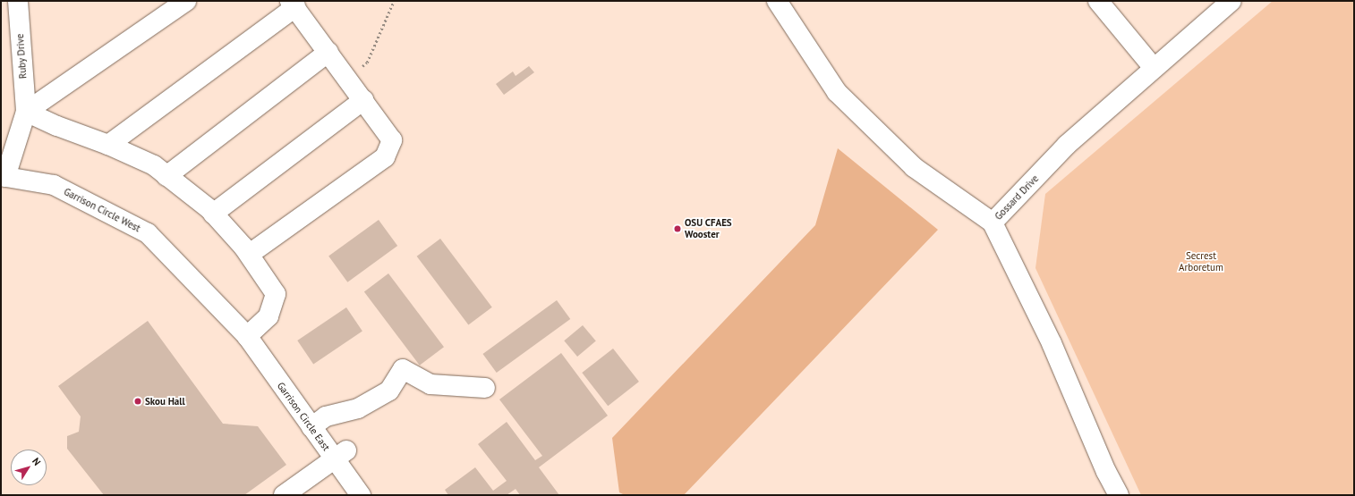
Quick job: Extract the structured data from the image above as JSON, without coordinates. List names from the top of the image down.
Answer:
{
  "streets": {
    "street": [
      "Ruby Drive",
      "Gossard Drive",
      "Garrison Circle West",
      "Garrison Circle East"
    ]
  },
  "crossings": [
    ["Garrison Circle West", "Garrison Circle East"]
  ],
  "parks": ["Secrest Arboretum"],
  "places": ["OSU CFAES Wooster", "Skou Hall"],
  "north": "top right"
}
